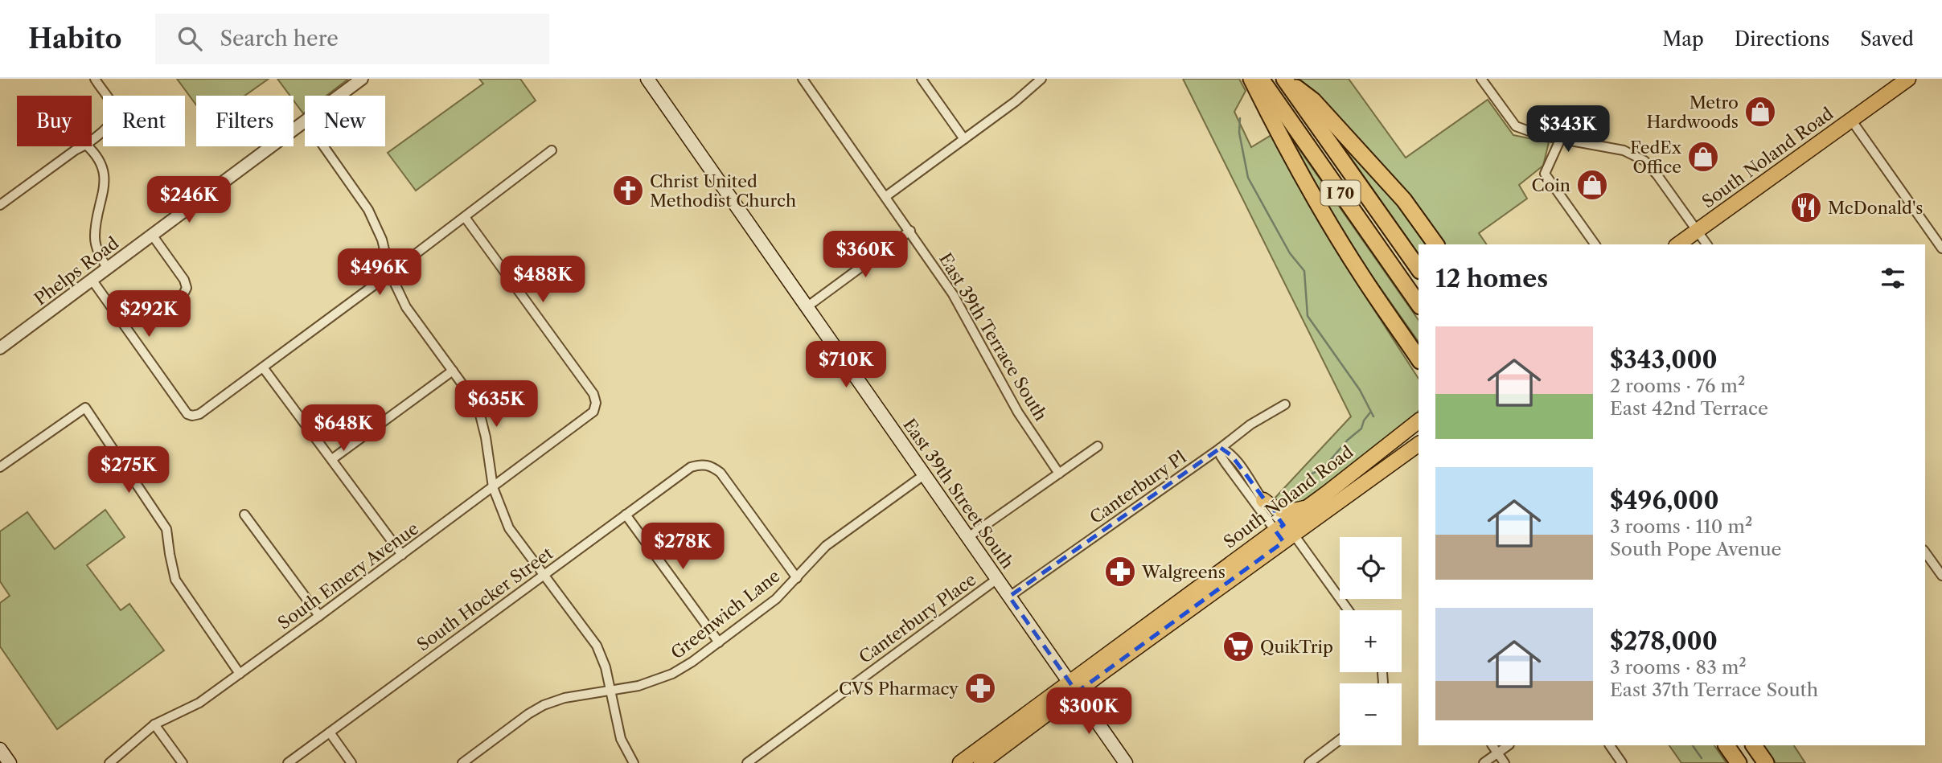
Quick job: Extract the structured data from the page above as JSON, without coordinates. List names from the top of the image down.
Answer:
{
  "streets": {
    "highway": ["I 70"],
    "main road": ["South Noland Road", "East 39th Street South"],
    "street": [
      "Phelps Road",
      "East 39th Terrace South",
      "Canterbury Pl",
      "South Emery Avenue",
      "South Hocker Street",
      "Greenwich Lane",
      "Canterbury Place"
    ]
  },
  "crossings": [
    ["South Noland Road", "East 39th Street South"],
    ["Canterbury Pl", "East 39th Street South"],
    ["East 39th Street South", "Greenwich Lane"],
    ["East 39th Street South", "Canterbury Place"],
    ["South Hocker Street", "Greenwich Lane"]
  ],
  "places": {
    "shop": ["Metro Hardwoods", "FedEx Office", "Coin"],
    "church": ["Christ United Methodist Church"],
    "restaurant": ["McDonald's"],
    "pharmacy": ["Walgreens", "CVS Pharmacy"],
    "supermarket": ["QuikTrip"]
  },
  "page": {
    "header": "Habito",
    "search": "Search here",
    "nav": ["Map", "Directions", "Saved"],
    "chip": [
      "Buy",
      "Rent",
      "Filters",
      "New"
    ],
    "price": [
      "$343K",
      "$246K",
      "$360K",
      "$496K",
      "$488K",
      "$292K",
      "$710K",
      "$635K",
      "$648K",
      "$275K",
      "$278K",
      "$300K"
    ],
    "heading": "12 homes",
    "list": [
      {
        "name": "$343,000",
        "note": "2 rooms · 76 m² · East 42nd Terrace"
      },
      {
        "name": "$496,000",
        "note": "3 rooms · 110 m² · South Pope Avenue"
      },
      {
        "name": "$278,000",
        "note": "3 rooms · 83 m² · East 37th Terrace South"
      }
    ],
    "map_buttons": ["+", "−"]
  }
}
